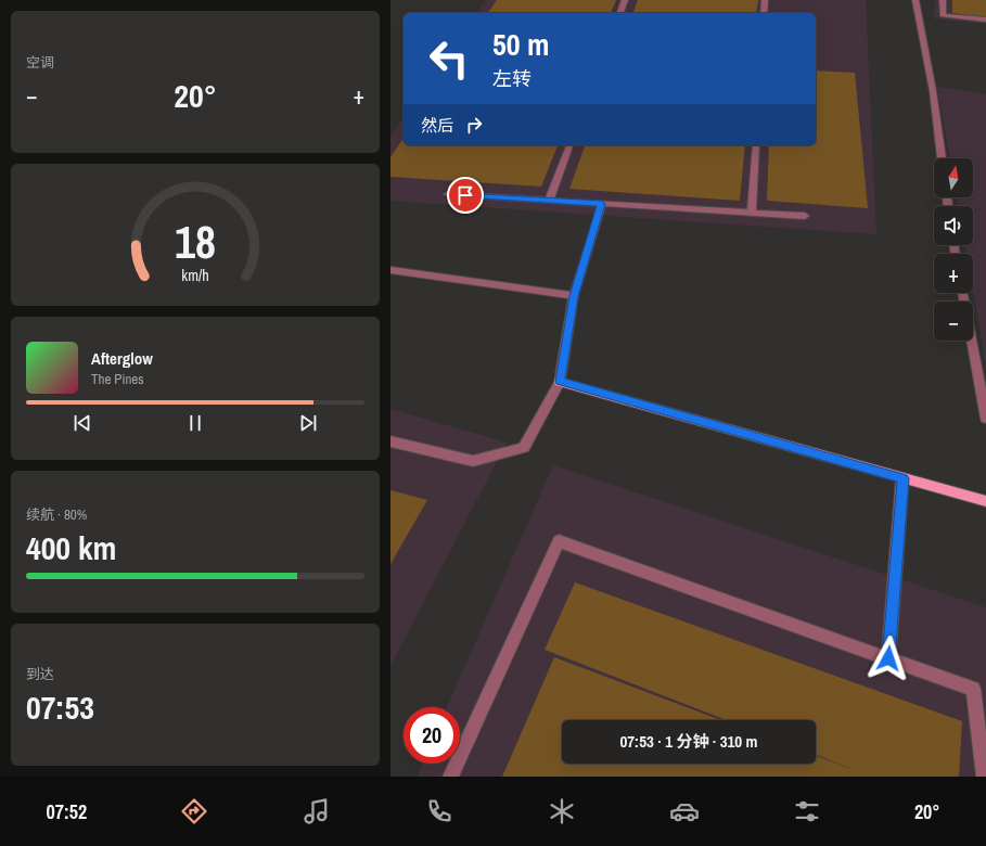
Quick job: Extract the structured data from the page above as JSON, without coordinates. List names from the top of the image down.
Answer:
{
  "north": "top",
  "page": {
    "tile": [
      "空调",
      ["续航 · 80%", "400 km"],
      ["到达", "07:53"]
    ],
    "turn": ["50 m", "左转"],
    "heat": ["−", "20°", "+"],
    "then": "然后",
    "map_buttons": ["+", "−"],
    "song": ["Afterglow", "The Pines"],
    "limit": "20",
    "trip": "07:53 · 1 分钟 · 310 m",
    "tabs": ["07:52", "20°"],
    "gauge": ["18", "km/h"]
  }
}
